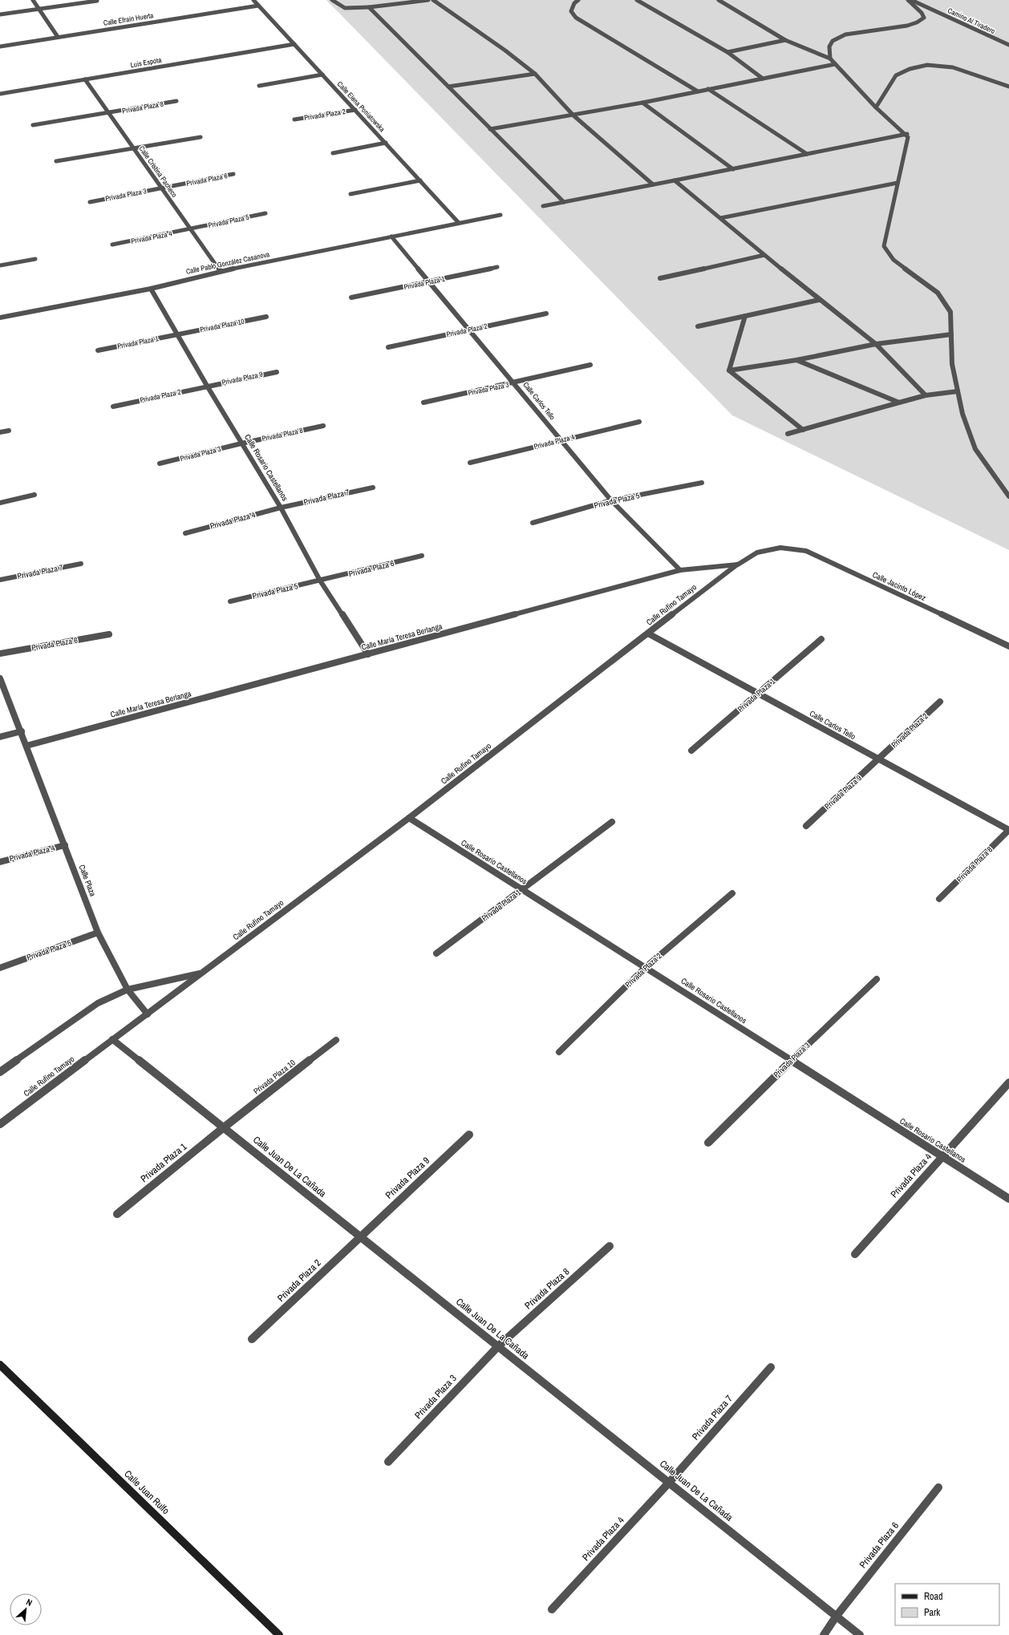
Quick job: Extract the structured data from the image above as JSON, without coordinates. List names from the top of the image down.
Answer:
{
  "streets": {
    "main road": ["Calle Juan Rulfo"],
    "street": [
      "Calle Efraín Huerta",
      "Camino Al Tiradero",
      "Luis Espota",
      "Calle Elena Poniatowska",
      "Privada Plaza 8",
      "Privada Plaza 2",
      "Calle Cristina Pacheco",
      "Privada Plaza 6",
      "Privada Plaza 3",
      "Privada Plaza 5",
      "Privada Plaza 4",
      "Calle Pablo González Casanova",
      "Privada Plaza 1",
      "Privada Plaza 10",
      "Privada Plaza 9",
      "Calle Carlos Tello",
      "Calle Rosario Castellanos",
      "Privada Plaza 7",
      "Calle Jacinto López",
      "Calle Rufino Tamayo",
      "Calle María Teresa Berlanga",
      "Calle Plaza",
      "Calle Juan De La Cañada"
    ]
  },
  "crossings": [
    ["Calle Efraín Huerta", "Calle Elena Poniatowska"],
    ["Luis Espota", "Calle Elena Poniatowska"],
    ["Luis Espota", "Calle Cristina Pacheco"],
    ["Calle Elena Poniatowska", "Privada Plaza 2"],
    ["Calle Elena Poniatowska", "Calle Pablo González Casanova"],
    ["Privada Plaza 8", "Calle Cristina Pacheco"],
    ["Privada Plaza 8", "Privada Plaza 3"],
    ["Privada Plaza 8", "Calle Carlos Tello"],
    ["Privada Plaza 8", "Calle Rosario Castellanos"],
    ["Privada Plaza 8", "Calle Juan De La Cañada"],
    ["Privada Plaza 2", "Privada Plaza 9"],
    ["Privada Plaza 2", "Calle Carlos Tello"],
    ["Privada Plaza 2", "Calle Rosario Castellanos"],
    ["Privada Plaza 2", "Calle Juan De La Cañada"],
    ["Calle Cristina Pacheco", "Privada Plaza 6"],
    ["Calle Cristina Pacheco", "Privada Plaza 3"],
    ["Calle Cristina Pacheco", "Privada Plaza 5"],
    ["Calle Cristina Pacheco", "Privada Plaza 4"],
    ["Calle Cristina Pacheco", "Calle Pablo González Casanova"],
    ["Privada Plaza 6", "Privada Plaza 3"],
    ["Privada Plaza 6", "Privada Plaza 5"],
    ["Privada Plaza 6", "Calle Rosario Castellanos"],
    ["Privada Plaza 6", "Calle Juan De La Cañada"],
    ["Privada Plaza 3", "Calle Carlos Tello"],
    ["Privada Plaza 3", "Calle Rosario Castellanos"],
    ["Privada Plaza 3", "Calle Juan De La Cañada"],
    ["Privada Plaza 5", "Privada Plaza 4"],
    ["Privada Plaza 5", "Calle Carlos Tello"],
    ["Privada Plaza 5", "Calle Rosario Castellanos"],
    ["Privada Plaza 5", "Calle Plaza"],
    ["Privada Plaza 4", "Calle Carlos Tello"],
    ["Privada Plaza 4", "Calle Rosario Castellanos"],
    ["Privada Plaza 4", "Privada Plaza 7"],
    ["Privada Plaza 4", "Calle Plaza"],
    ["Privada Plaza 4", "Calle Juan De La Cañada"],
    ["Calle Pablo González Casanova", "Calle Carlos Tello"],
    ["Calle Pablo González Casanova", "Calle Rosario Castellanos"],
    ["Privada Plaza 1", "Privada Plaza 10"],
    ["Privada Plaza 1", "Calle Carlos Tello"],
    ["Privada Plaza 1", "Calle Rosario Castellanos"],
    ["Privada Plaza 1", "Calle Juan De La Cañada"],
    ["Privada Plaza 10", "Calle Rosario Castellanos"],
    ["Privada Plaza 10", "Calle Juan De La Cañada"],
    ["Privada Plaza 9", "Calle Carlos Tello"],
    ["Privada Plaza 9", "Calle Rosario Castellanos"],
    ["Privada Plaza 9", "Calle Juan De La Cañada"],
    ["Calle Carlos Tello", "Calle Rufino Tamayo"],
    ["Calle Carlos Tello", "Calle María Teresa Berlanga"],
    ["Calle Rosario Castellanos", "Privada Plaza 7"],
    ["Calle Rosario Castellanos", "Calle Rufino Tamayo"],
    ["Calle Rosario Castellanos", "Calle María Teresa Berlanga"],
    ["Privada Plaza 7", "Calle Juan De La Cañada"],
    ["Calle Jacinto López", "Calle María Teresa Berlanga"],
    ["Calle Rufino Tamayo", "Calle María Teresa Berlanga"],
    ["Calle Rufino Tamayo", "Calle Plaza"],
    ["Calle Rufino Tamayo", "Calle Juan De La Cañada"],
    ["Calle María Teresa Berlanga", "Calle Plaza"]
  ],
  "legend": ["Road", "Park"],
  "north": "top right"
}
